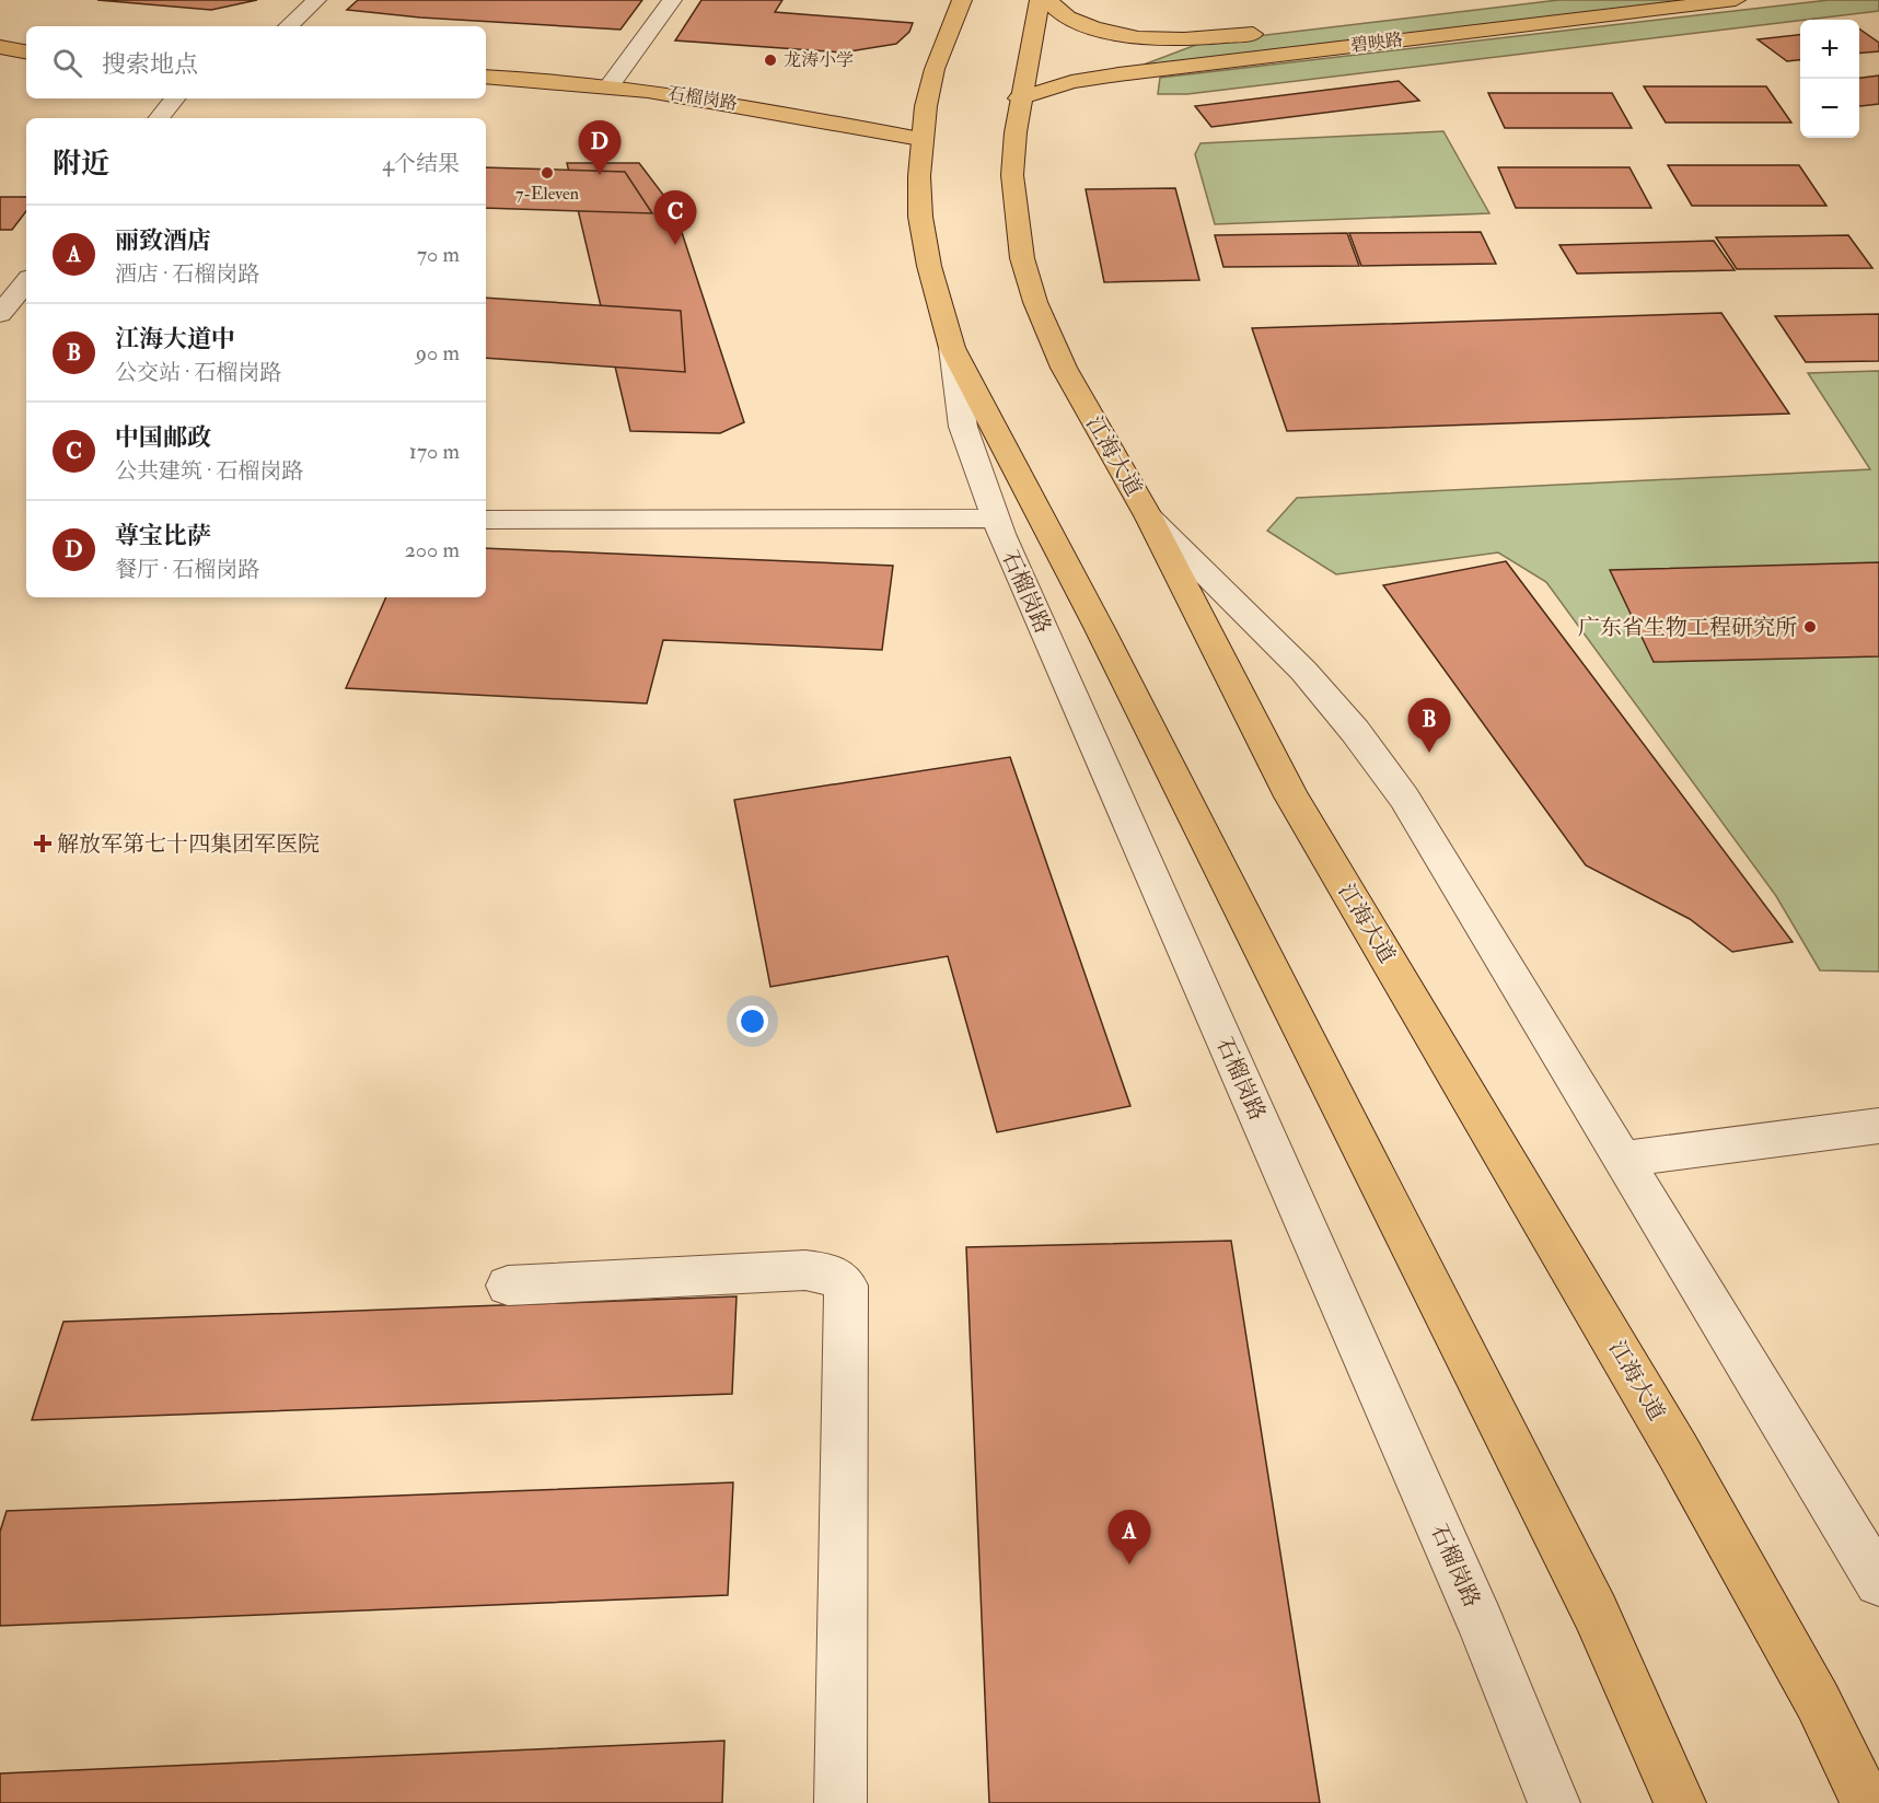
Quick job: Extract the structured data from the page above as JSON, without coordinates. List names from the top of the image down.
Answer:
{
  "streets": {
    "main road": ["碧映路", "石榴岗路", "江海大道"]
  },
  "crossings": [
    ["碧映路", "江海大道"]
  ],
  "places": {
    "other": ["龙涛小学", "7-Eleven", "广东省生物工程研究所"],
    "health": ["解放军第七十四集团军医院"]
  },
  "page": {
    "map_buttons": ["+", "−"],
    "search": "搜索地点",
    "heading": ["附近", "4个结果"],
    "pins": [
      "D",
      "C",
      "B",
      "A"
    ],
    "list": [
      {
        "mark": "A",
        "name": "丽致酒店",
        "note": "酒店 · 石榴岗路",
        "value": "70 m"
      },
      {
        "mark": "B",
        "name": "江海大道中",
        "note": "公交站 · 石榴岗路",
        "value": "90 m"
      },
      {
        "mark": "C",
        "name": "中国邮政",
        "note": "公共建筑 · 石榴岗路",
        "value": "170 m"
      },
      {
        "mark": "D",
        "name": "尊宝比萨",
        "note": "餐厅 · 石榴岗路",
        "value": "200 m"
      }
    ]
  }
}
